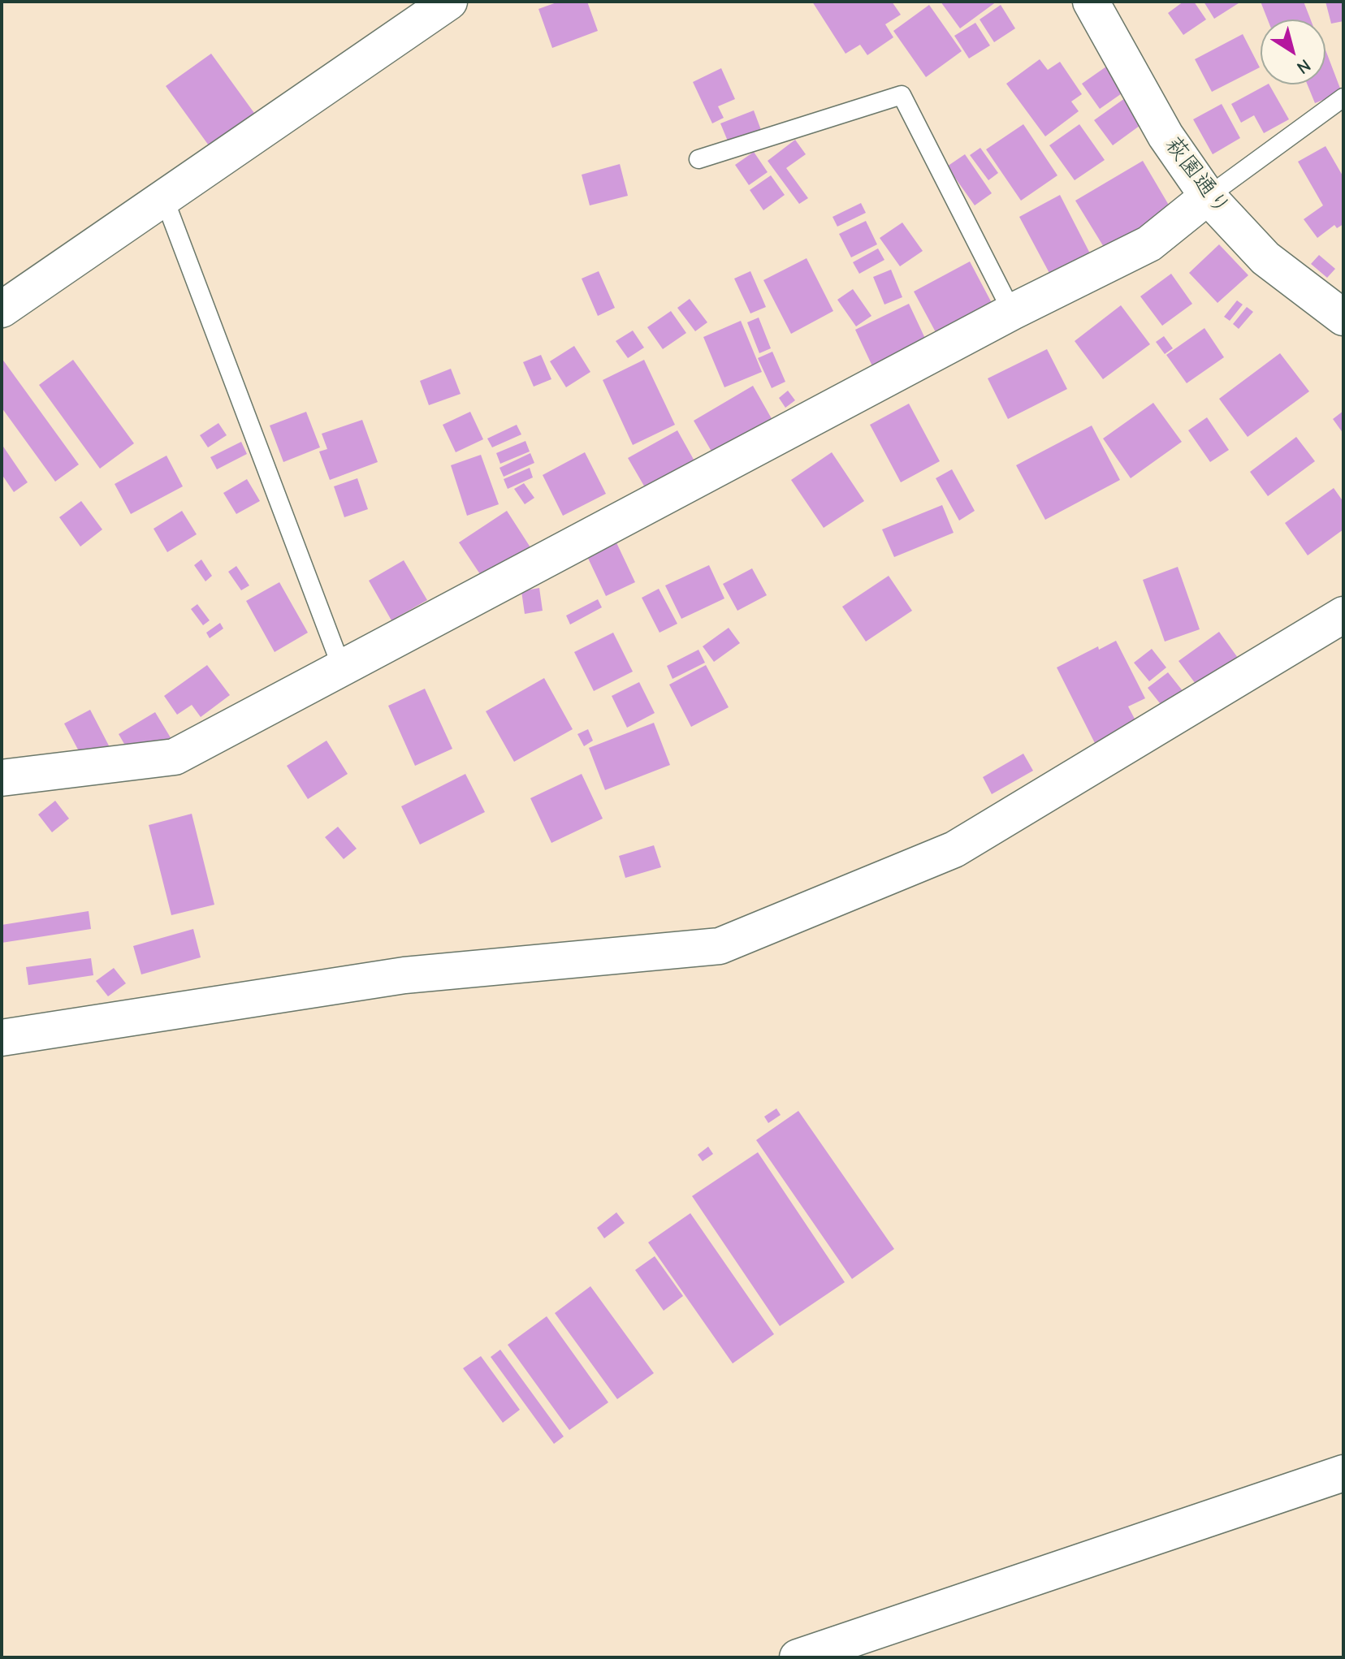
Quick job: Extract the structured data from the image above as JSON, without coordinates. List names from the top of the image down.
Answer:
{
  "streets": {
    "street": ["萩園通り"]
  },
  "north": "bottom right"
}
